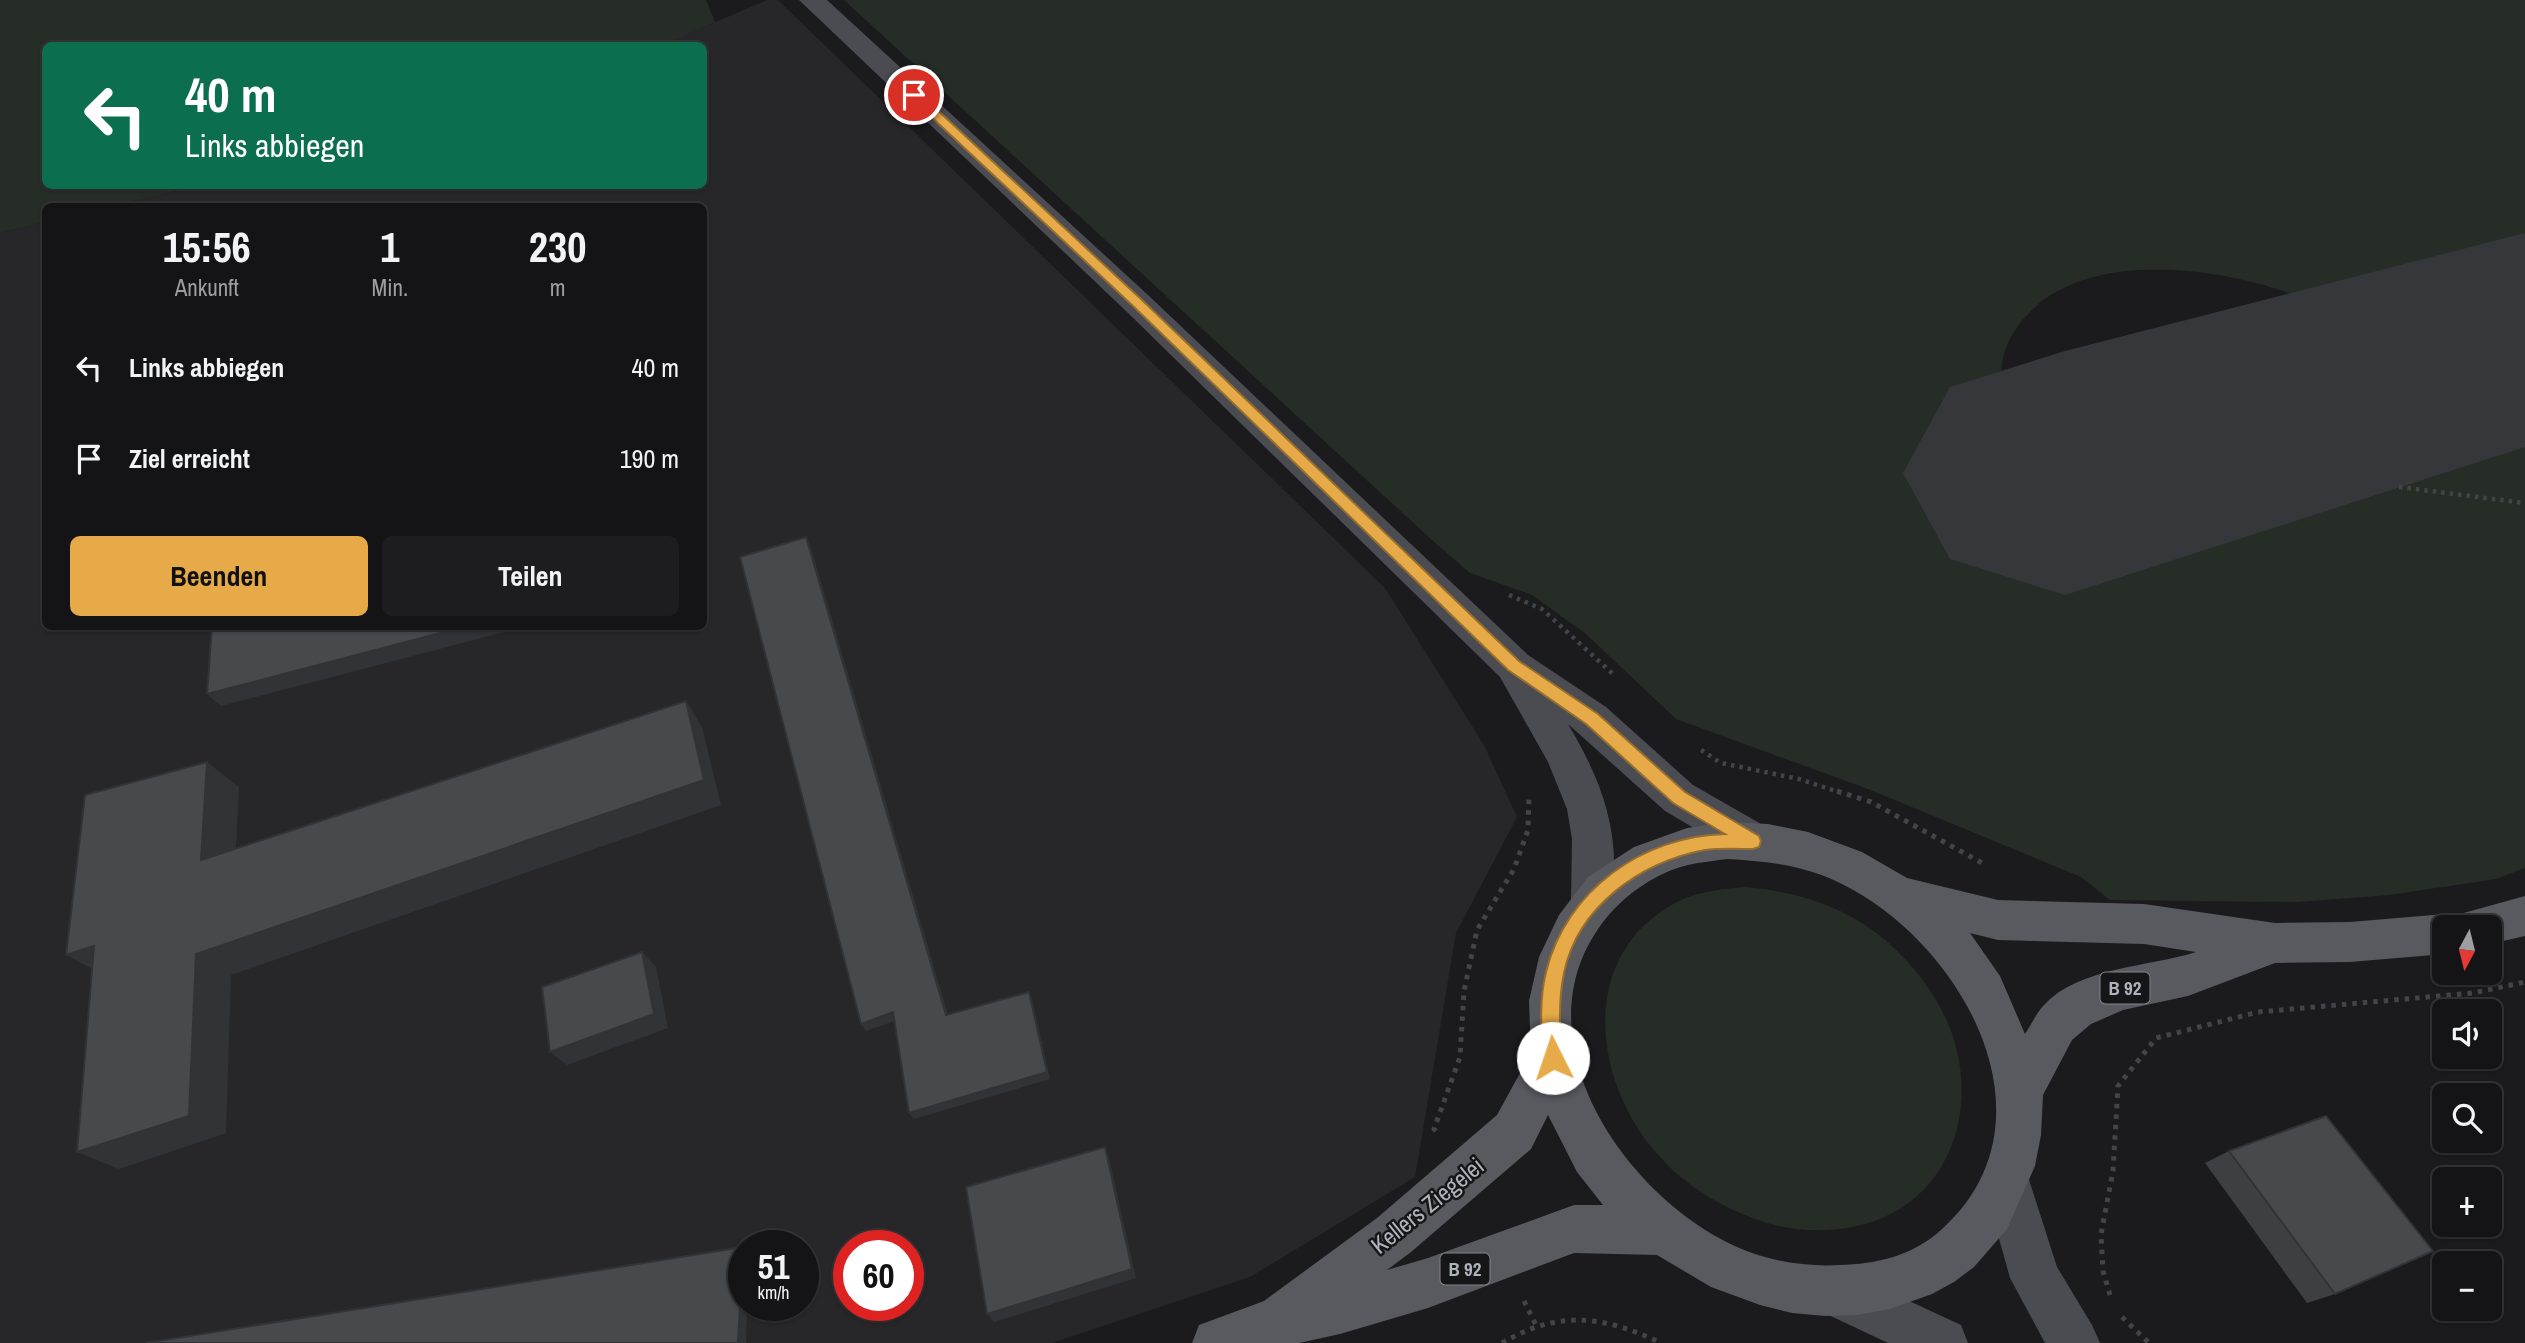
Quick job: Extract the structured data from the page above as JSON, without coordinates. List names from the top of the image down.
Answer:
{
  "streets": {
    "main road": ["B 92", "Kellers Ziegelei"]
  },
  "north": "bottom",
  "page": {
    "turn": ["40 m", "Links abbiegen"],
    "eta": [
      "15:56",
      "Ankunft",
      "1",
      "Min.",
      "230",
      "m"
    ],
    "list": [
      {
        "name": "Links abbiegen",
        "value": "40 m"
      },
      {
        "name": "Ziel erreicht",
        "value": "190 m"
      }
    ],
    "buttons": ["Beenden", "Teilen"],
    "map_buttons": ["+", "−"],
    "speed": "51 km/h",
    "limit": "60"
  }
}
